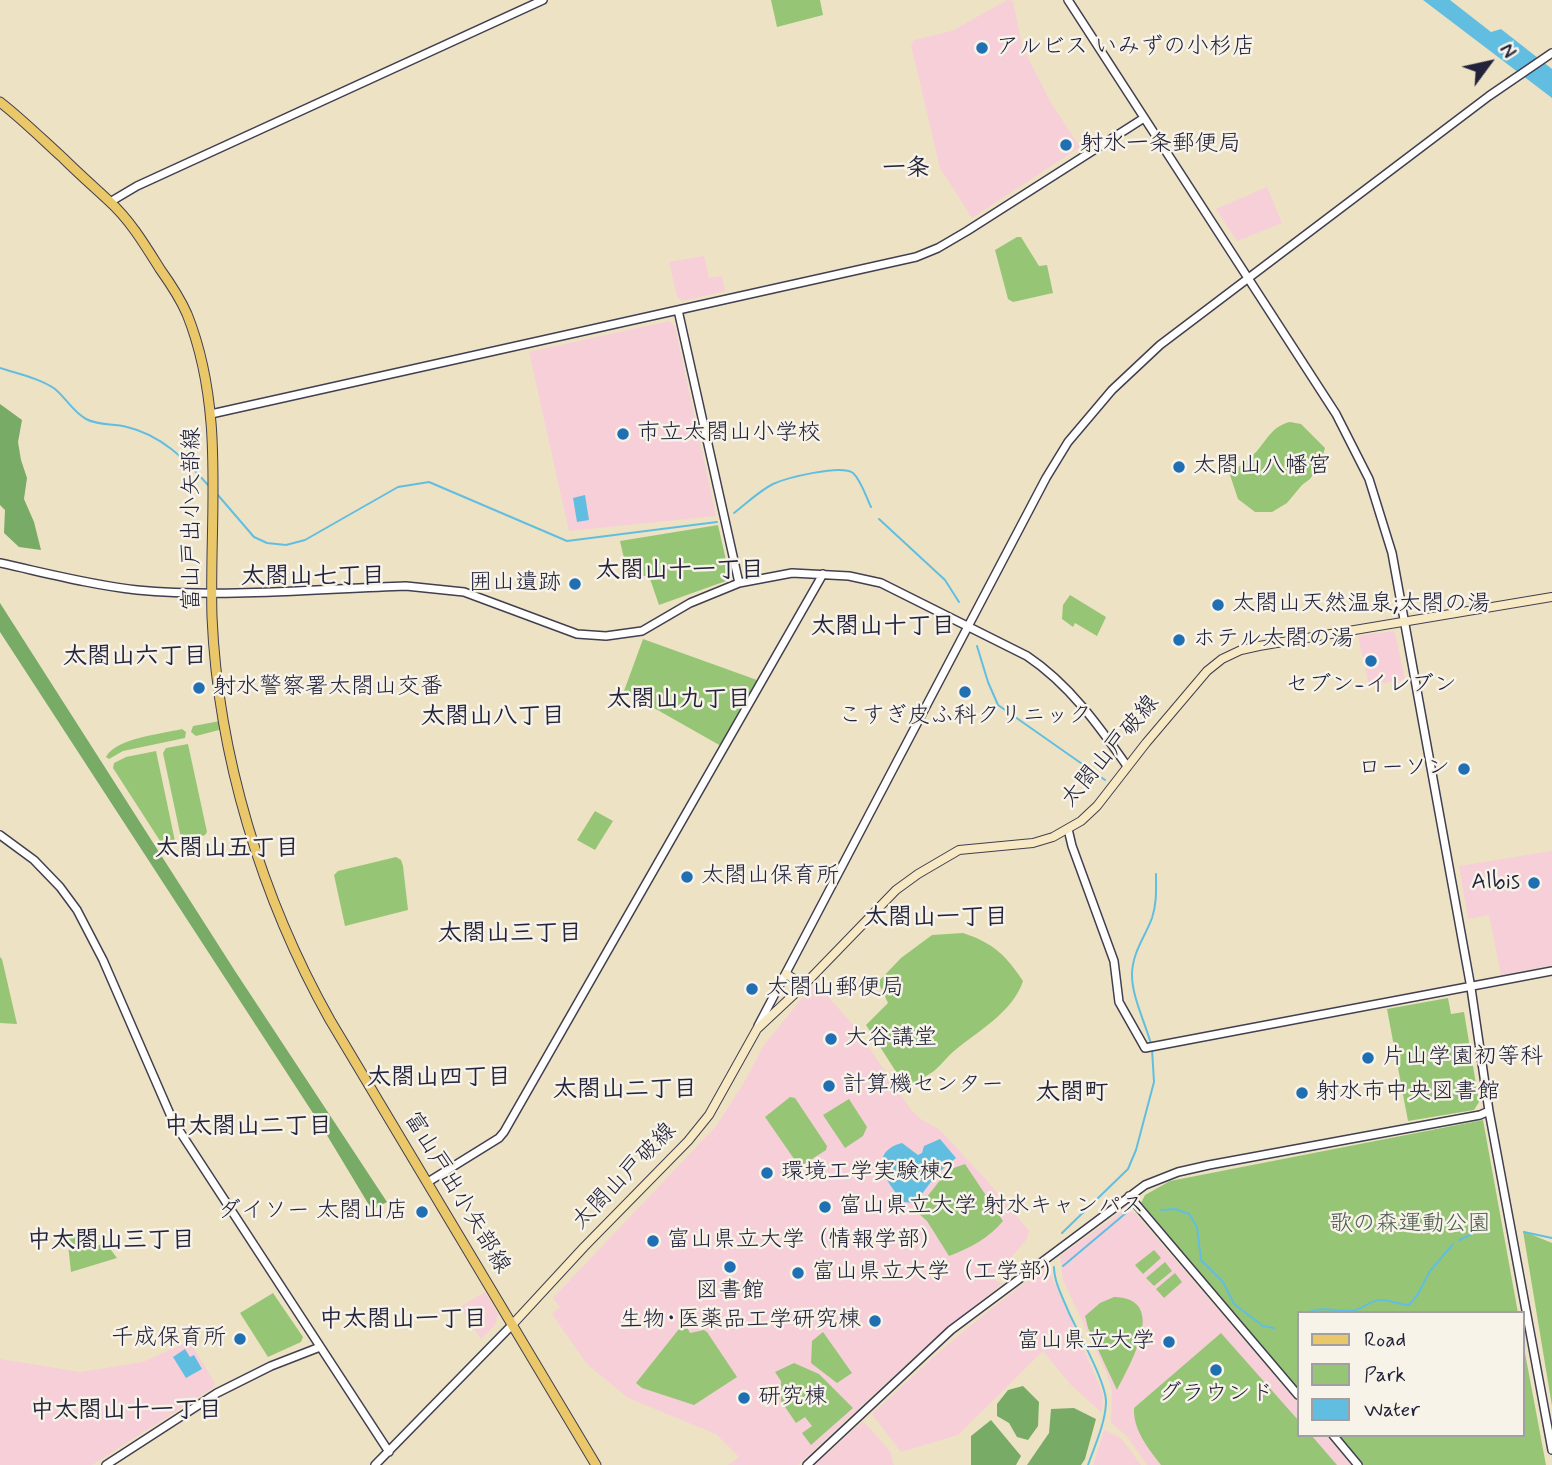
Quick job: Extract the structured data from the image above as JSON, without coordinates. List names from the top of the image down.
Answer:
{
  "streets": {
    "main road": ["富山戸出小矢部線", "太閤山戸破線"]
  },
  "crossings": [
    ["富山戸出小矢部線", "太閤山戸破線"]
  ],
  "districts": [
    "一条",
    "太閤山十一丁目",
    "太閤山七丁目",
    "太閤山十丁目",
    "太閤山六丁目",
    "太閤山九丁目",
    "太閤山八丁目",
    "太閤山五丁目",
    "太閤山一丁目",
    "太閤山三丁目",
    "太閤山四丁目",
    "太閤山二丁目",
    "太閤町",
    "中太閤山二丁目",
    "中太閤山三丁目",
    "中太閤山一丁目",
    "中太閤山十一丁目"
  ],
  "parks": ["歌の森運動公園"],
  "places": [
    "アルビス いみずの小杉店",
    "射水一条郵便局",
    "市立太閤山小学校",
    "太閤山八幡宮",
    "囲山遺跡",
    "太閤山天然温泉;太閤の湯",
    "ホテル太閤の湯",
    "セブン-イレブン",
    "射水警察署太閤山交番",
    "こすぎ皮ふ科クリニック",
    "ローソン",
    "太閤山保育所",
    "Albis",
    "太閤山郵便局",
    "大谷講堂",
    "片山学園初等科",
    "計算機センター",
    "射水市中央図書館",
    "環境工学実験棟2",
    "富山県立大学 射水キャンパス",
    "ダイソー 太閤山店",
    "富山県立大学（情報学部）",
    "図書館",
    "富山県立大学（工学部）",
    "生物･医薬品工学研究棟",
    "千成保育所",
    "富山県立大学",
    "グラウンド",
    "研究棟"
  ],
  "legend": ["Road", "Park", "Water"],
  "north": "top right"
}
